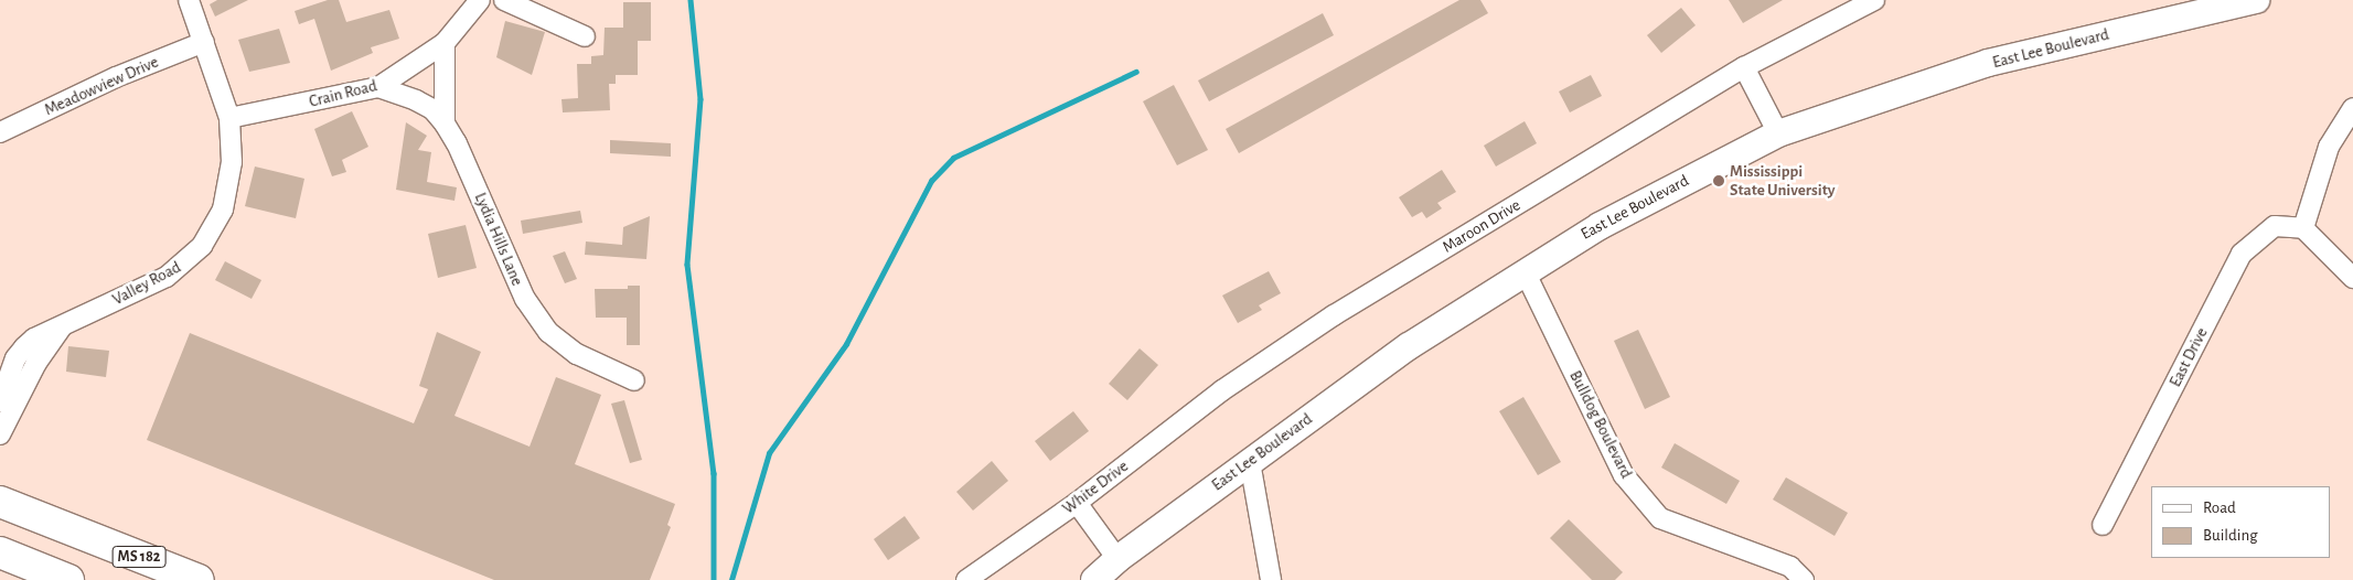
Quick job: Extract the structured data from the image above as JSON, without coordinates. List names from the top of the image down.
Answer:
{
  "streets": {
    "main road": ["MS 182"],
    "street": [
      "East Lee Boulevard",
      "Meadowview Drive",
      "Crain Road",
      "Maroon Drive",
      "Lydia Hills Lane",
      "Valley Road",
      "East Drive",
      "Bulldog Boulevard",
      "White Drive"
    ]
  },
  "crossings": [
    ["East Lee Boulevard", "Bulldog Boulevard"],
    ["Meadowview Drive", "Valley Road"],
    ["Crain Road", "Lydia Hills Lane"],
    ["Crain Road", "Valley Road"],
    ["Maroon Drive", "White Drive"]
  ],
  "places": ["Mississippi State University"],
  "legend": ["Road", "Building"]
}
